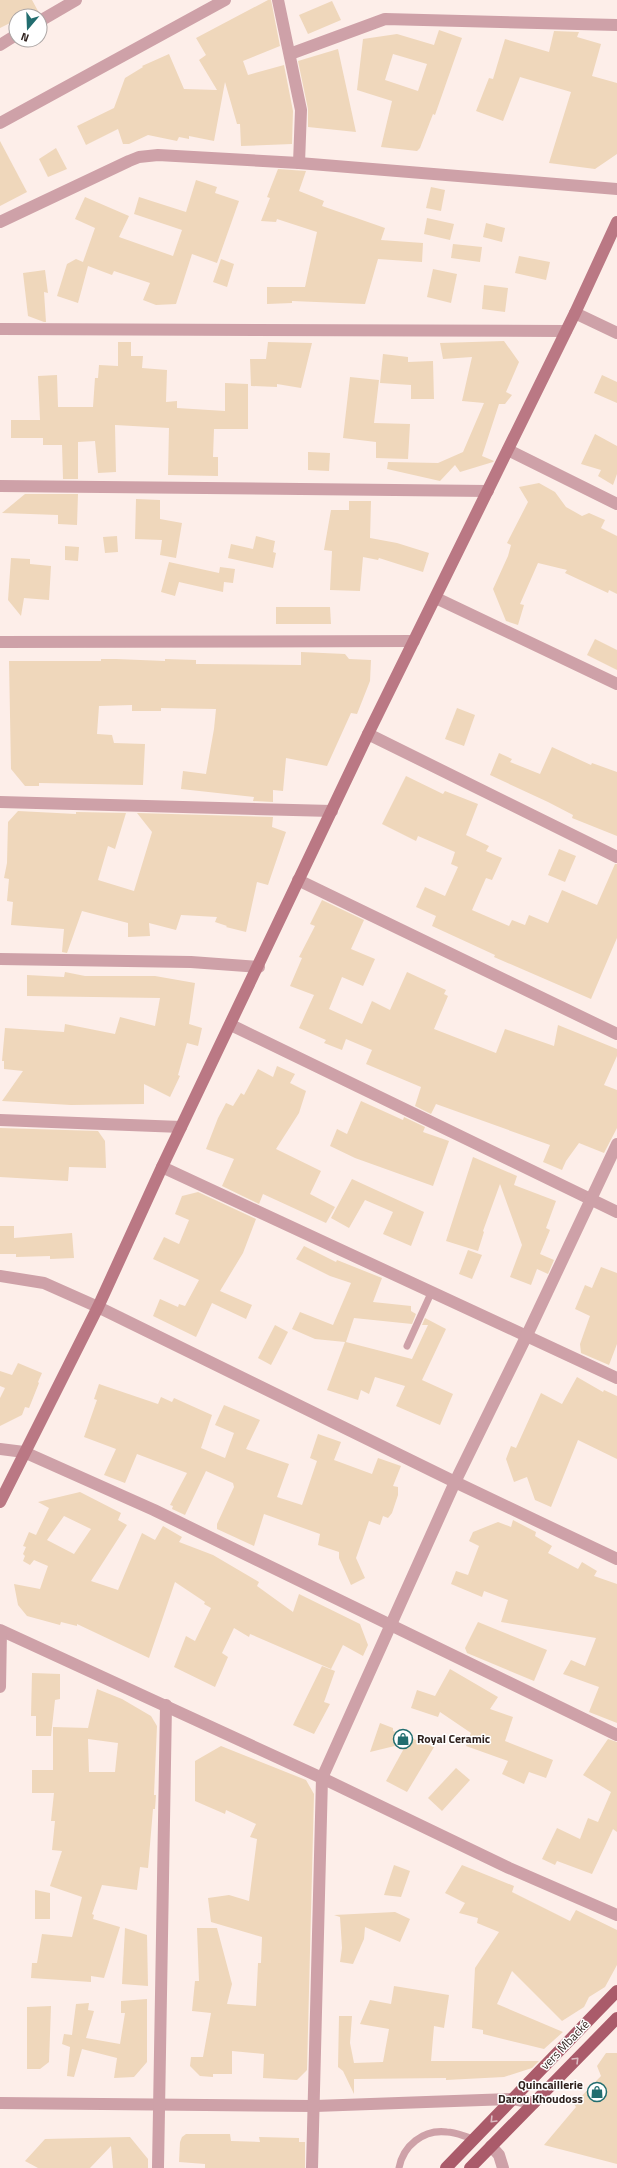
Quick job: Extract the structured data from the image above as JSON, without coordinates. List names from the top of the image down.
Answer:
{
  "streets": {
    "main road": ["vers Mbacké"]
  },
  "places": {
    "shop": ["Royal Ceramic", "Quincaillerie Darou Khoudoss"]
  },
  "north": "bottom"
}
